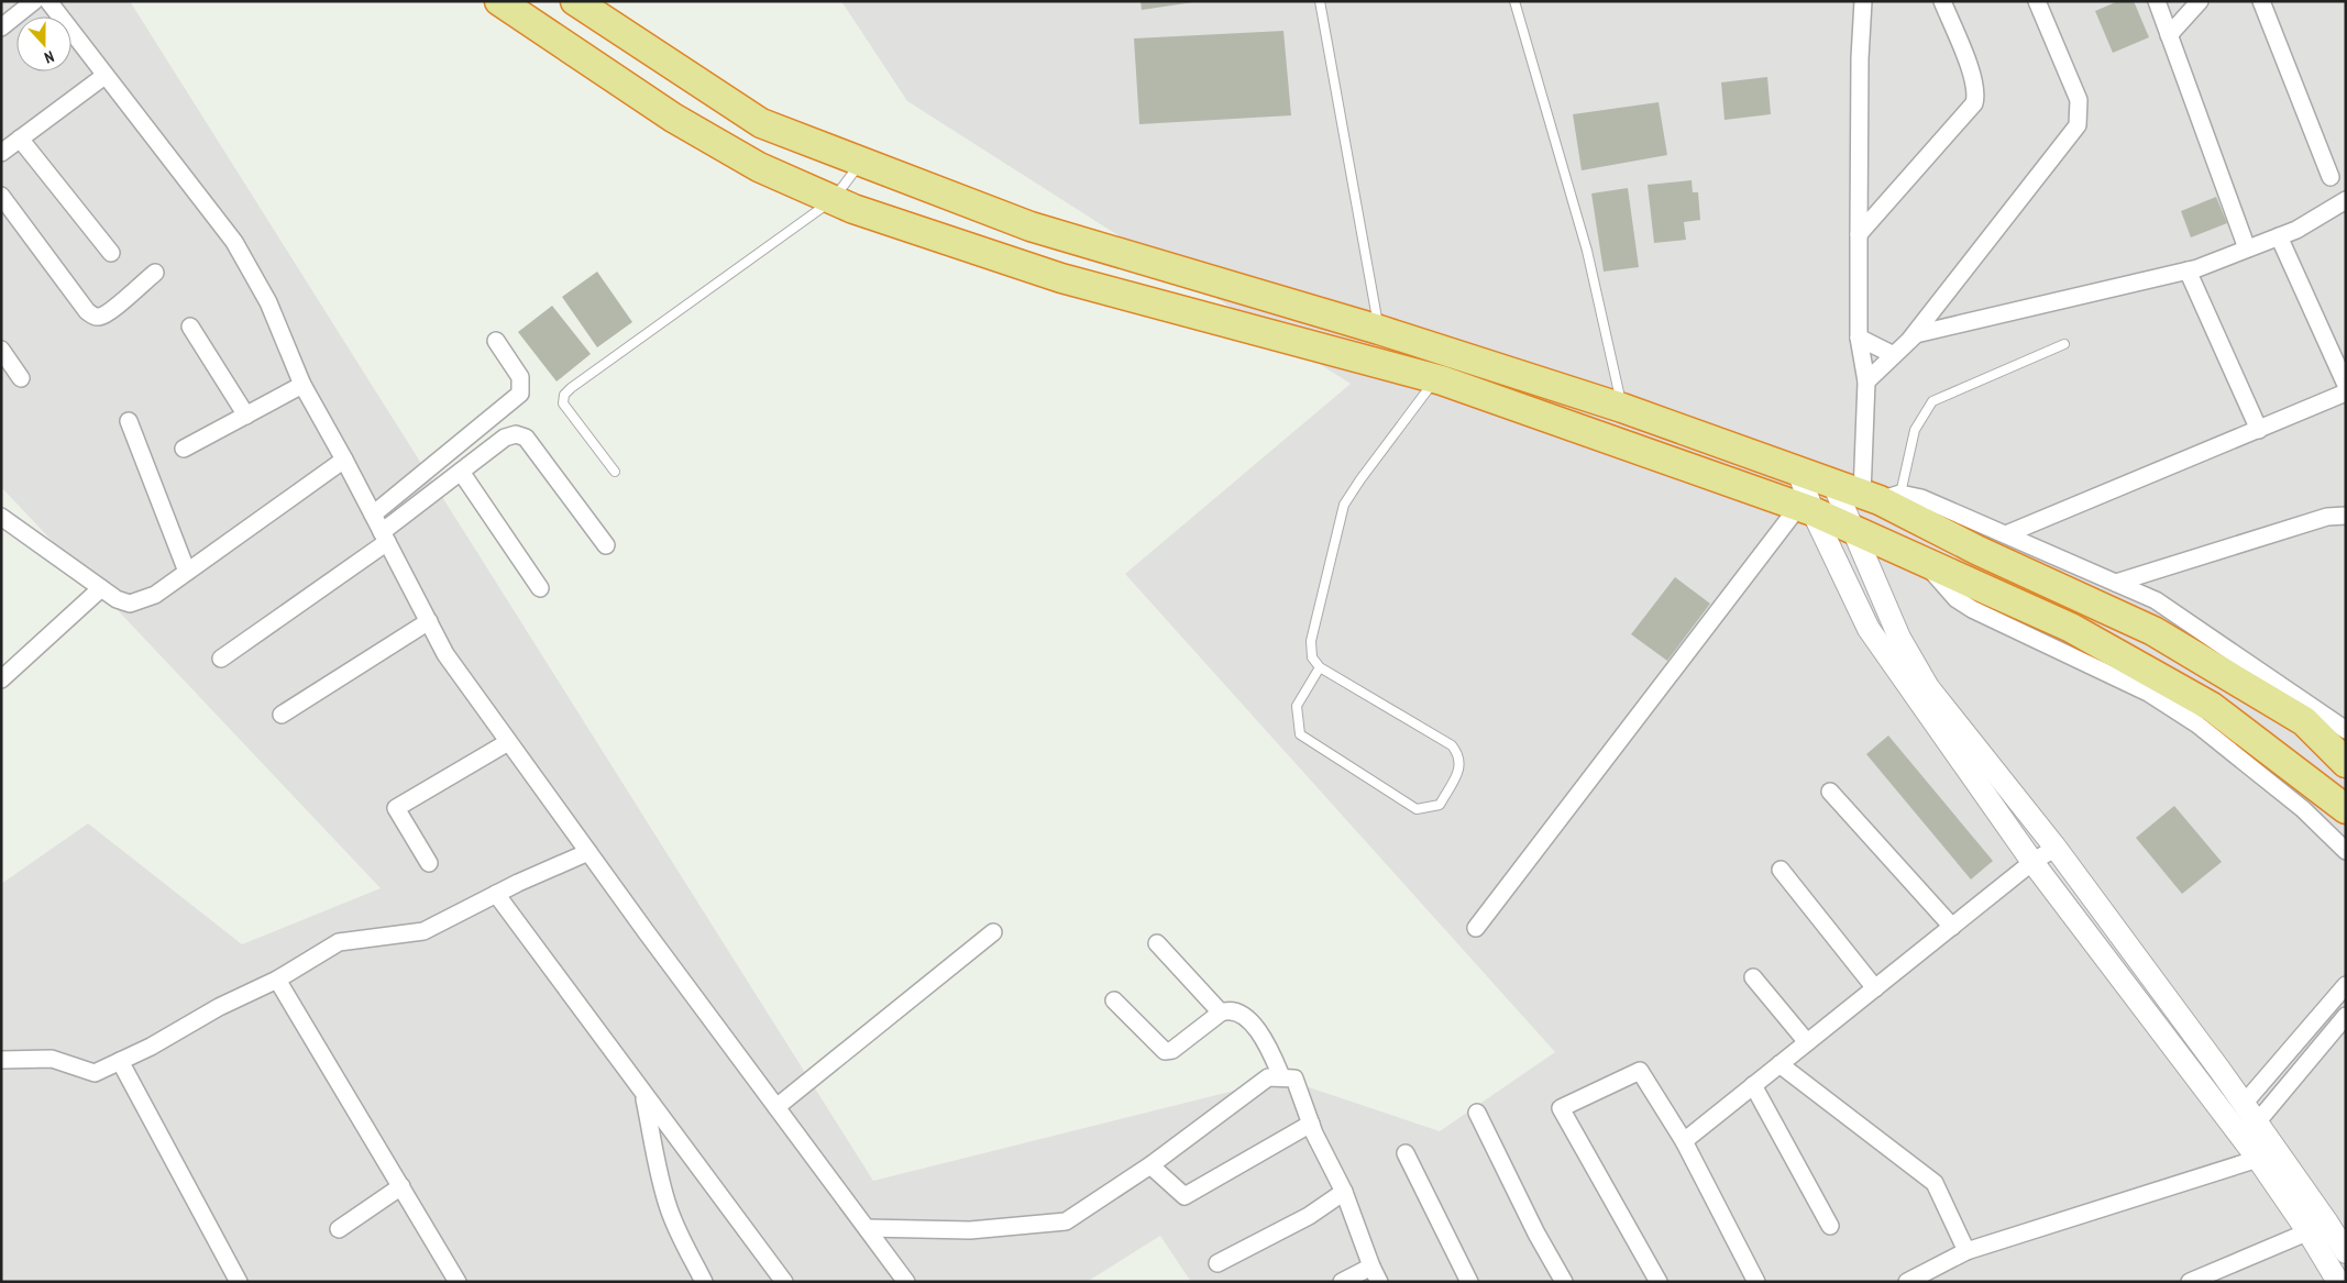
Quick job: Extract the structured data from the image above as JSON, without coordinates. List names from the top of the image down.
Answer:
{
  "north": "bottom"
}
